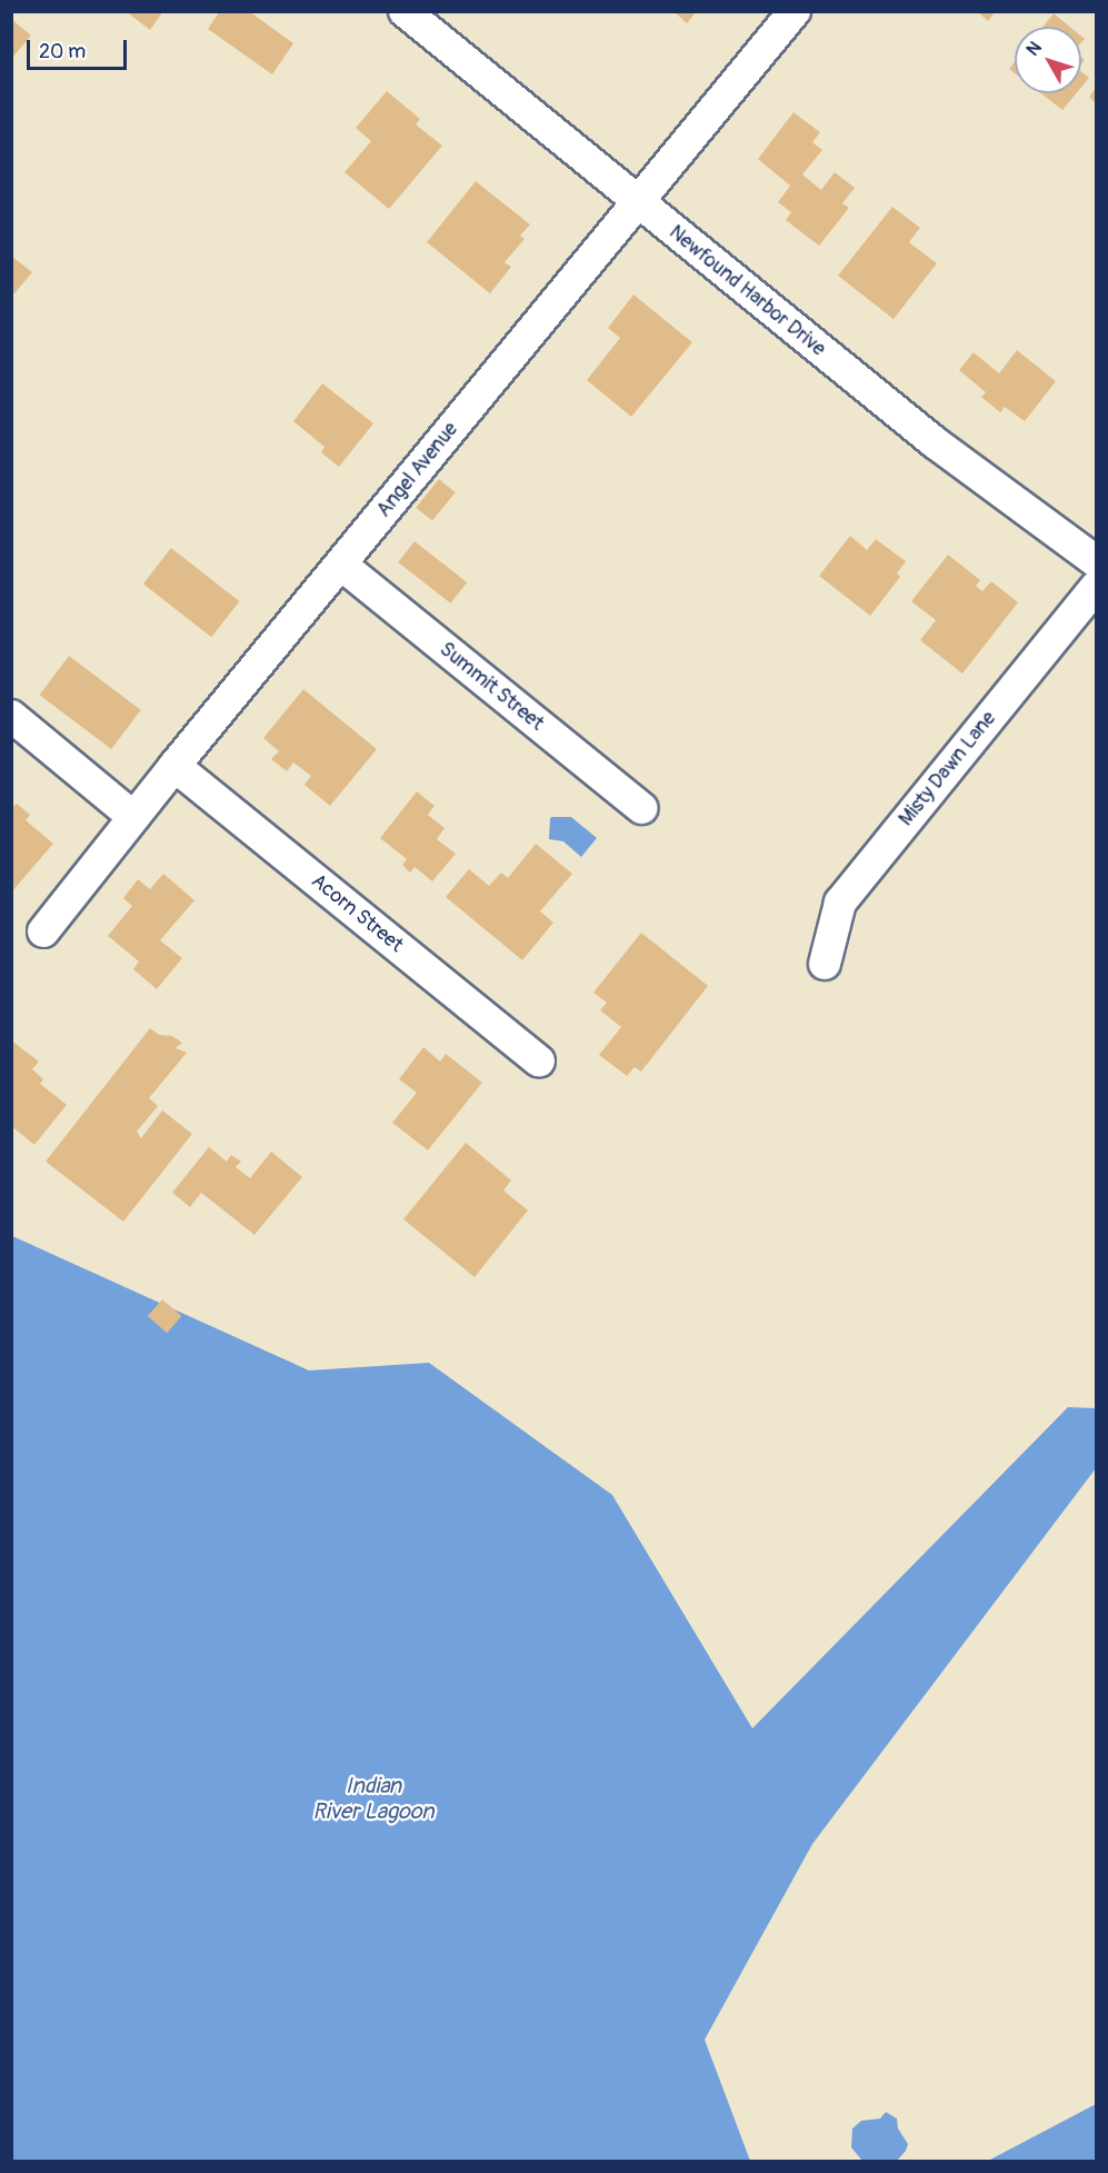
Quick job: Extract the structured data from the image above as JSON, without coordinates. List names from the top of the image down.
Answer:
{
  "streets": {
    "street": [
      "Newfound Harbor Drive",
      "Angel Avenue",
      "Summit Street",
      "Misty Dawn Lane",
      "Acorn Street"
    ]
  },
  "crossings": [
    ["Newfound Harbor Drive", "Angel Avenue"],
    ["Angel Avenue", "Summit Street"],
    ["Angel Avenue", "Acorn Street"]
  ],
  "water": ["Indian River Lagoon"],
  "scale_bar": "20 m",
  "north": "top left"
}
